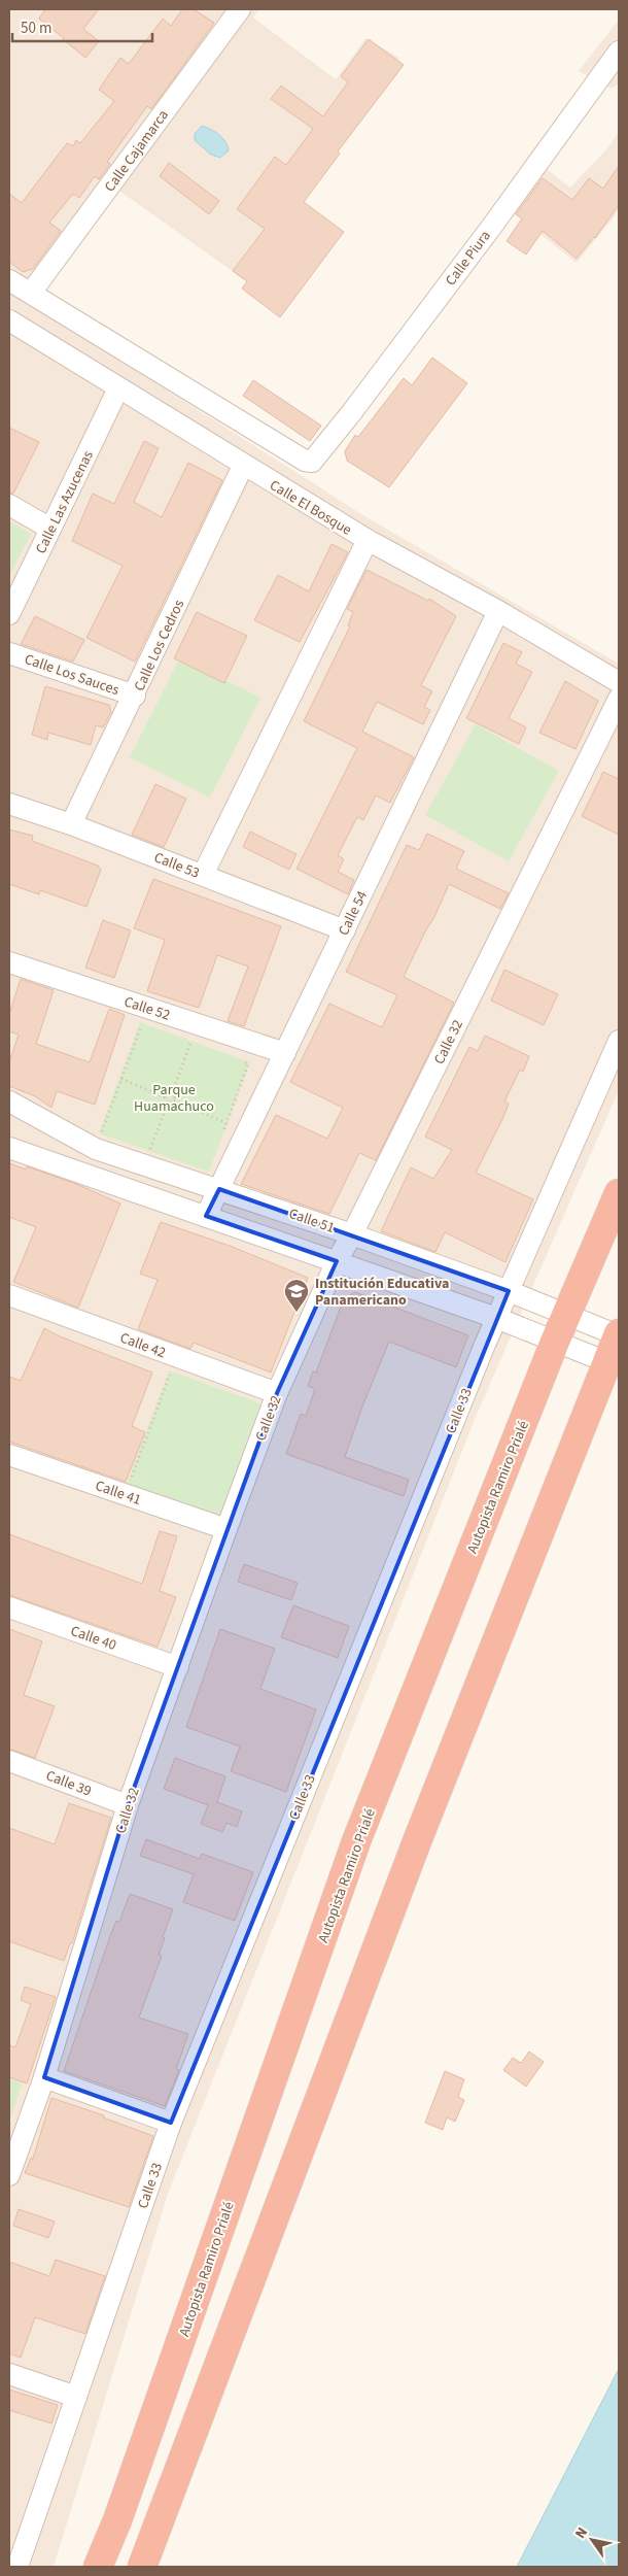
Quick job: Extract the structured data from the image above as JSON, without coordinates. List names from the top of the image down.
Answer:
{
  "streets": {
    "highway": ["Autopista Ramiro Prialé"],
    "street": [
      "Calle Cajamarca",
      "Calle Piura",
      "Calle Las Azucenas",
      "Calle El Bosque",
      "Calle Los Cedros",
      "Calle Los Sauces",
      "Calle 53",
      "Calle 54",
      "Calle 52",
      "Calle 32",
      "Calle 51",
      "Calle 42",
      "Calle 33",
      "Calle 41",
      "Calle 40",
      "Calle 39"
    ]
  },
  "crossings": [
    ["Calle Cajamarca", "Calle Piura"],
    ["Calle Las Azucenas", "Calle El Bosque"],
    ["Calle El Bosque", "Calle Los Cedros"],
    ["Calle El Bosque", "Calle 54"],
    ["Calle Los Cedros", "Calle Los Sauces"],
    ["Calle Los Cedros", "Calle 53"],
    ["Calle 53", "Calle 54"],
    ["Calle 54", "Calle 52"],
    ["Calle 54", "Calle 51"],
    ["Calle 32", "Calle 51"],
    ["Calle 32", "Calle 42"],
    ["Calle 32", "Calle 41"],
    ["Calle 32", "Calle 40"],
    ["Calle 32", "Calle 39"],
    ["Calle 51", "Calle 33"],
    ["Calle 51", "Autopista Ramiro Prialé"]
  ],
  "parks": ["Parque Huamachuco"],
  "places": {
    "school or university": ["Institución Educativa Panamericano"]
  },
  "scale_bar": "50 m",
  "north": "top left"
}
